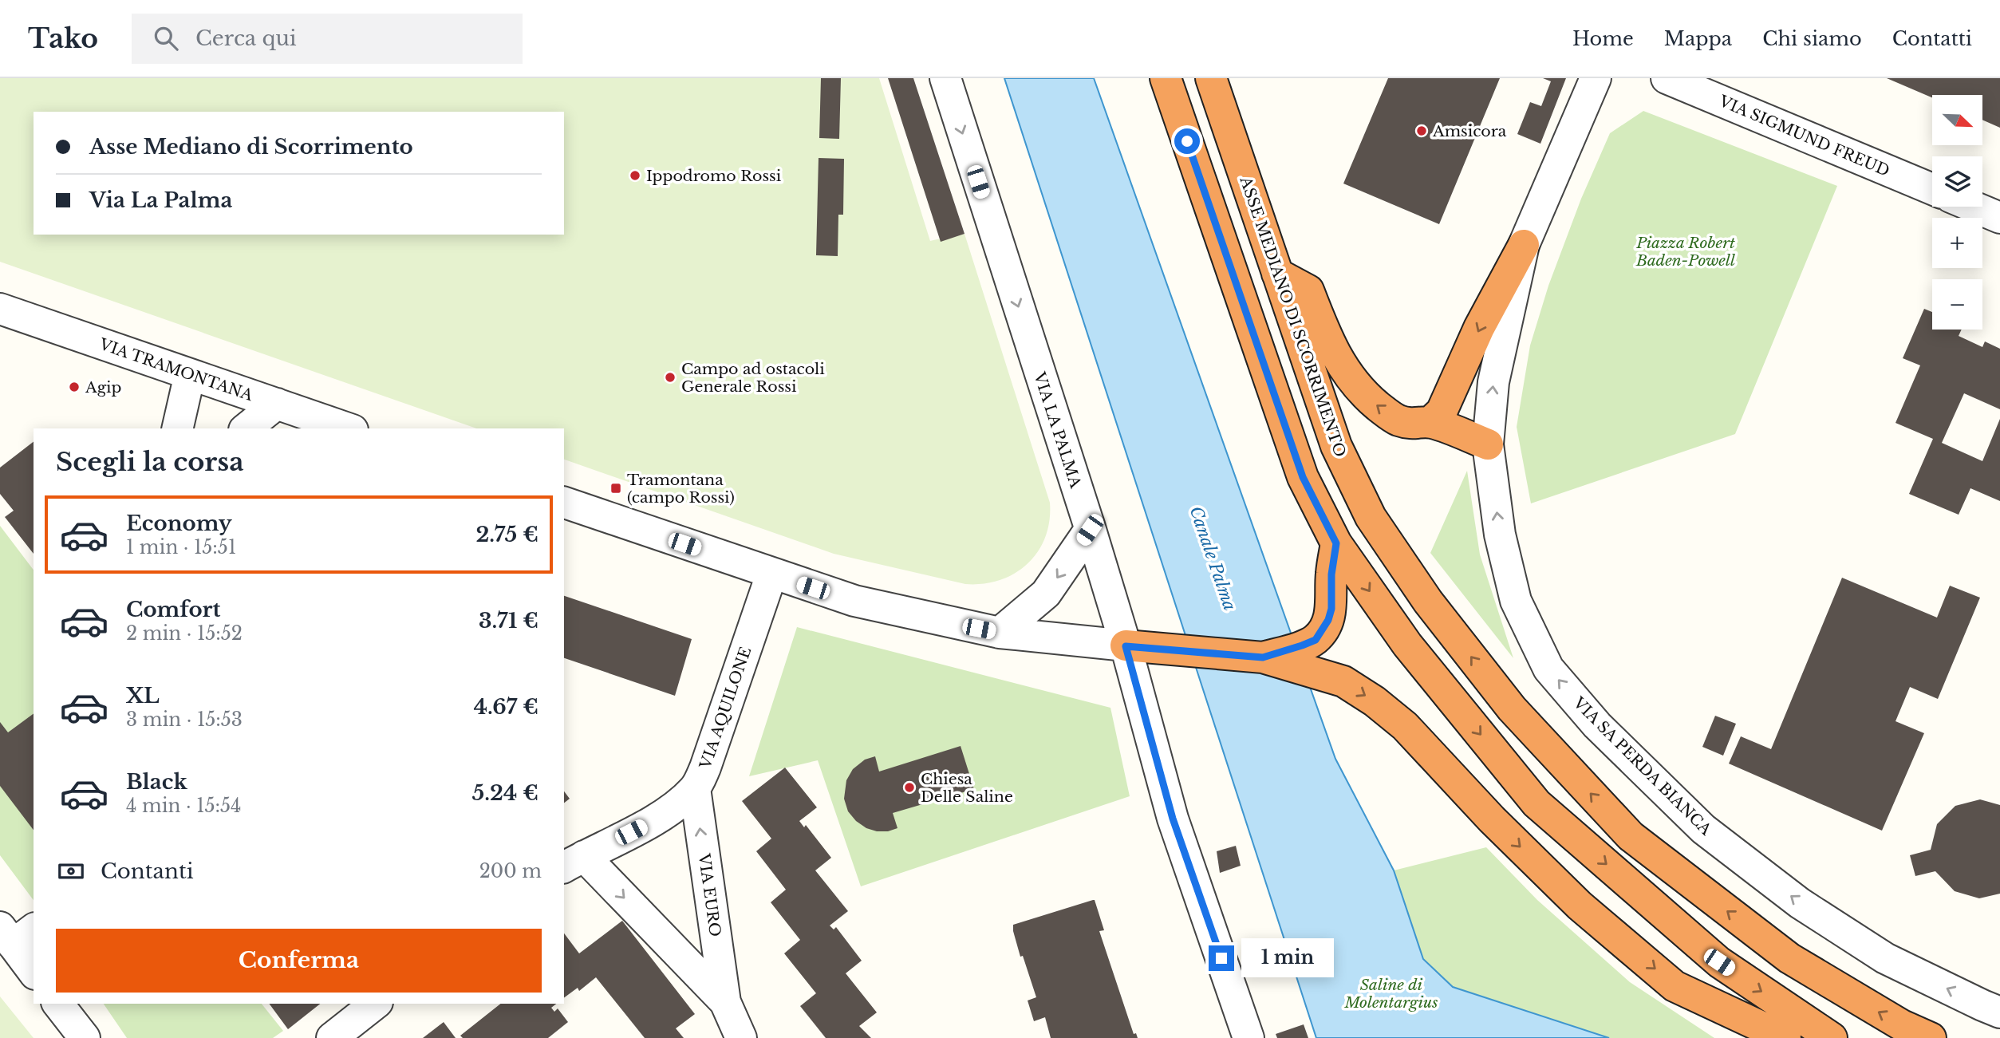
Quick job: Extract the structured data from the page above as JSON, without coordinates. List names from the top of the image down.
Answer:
{
  "streets": {
    "highway": ["ASSE MEDIANO DI SCORRIMENTO"],
    "street": [
      "VIA SIGMUND FREUD",
      "VIA TRAMONTANA",
      "VIA LA PALMA",
      "VIA AQUILONE",
      "VIA SA PERDA BIANCA",
      "VIA EURO"
    ]
  },
  "crossings": [
    ["VIA AQUILONE", "VIA EURO"]
  ],
  "one_way": ["VIA LA PALMA", "VIA SA PERDA BIANCA"],
  "water": ["Canale Palma"],
  "parks": ["Piazza Robert Baden-Powell", "Saline di Molentargius"],
  "places": {
    "other": [
      "Amsicora",
      "Ippodromo Rossi",
      "Campo ad ostacoli Generale Rossi",
      "Agip",
      "Chiesa Delle Saline"
    ],
    "transit": ["Tramontana (campo Rossi)"]
  },
  "north": "bottom right",
  "page": {
    "header": "Tako",
    "search": "Cerca qui",
    "nav": [
      "Home",
      "Mappa",
      "Chi siamo",
      "Contatti"
    ],
    "map_buttons": ["+", "−"],
    "banner": ["Asse Mediano di Scorrimento", "Via La Palma"],
    "heading": "Scegli la corsa",
    "list": [
      {
        "name": "Economy",
        "note": "1 min · 15:51",
        "value": "2.75 €"
      },
      {
        "name": "Comfort",
        "note": "2 min · 15:52",
        "value": "3.71 €"
      },
      {
        "name": "XL",
        "note": "3 min · 15:53",
        "value": "4.67 €"
      },
      {
        "name": "Black",
        "note": "4 min · 15:54",
        "value": "5.24 €"
      }
    ],
    "pay": ["Contanti", "200 m"],
    "buttons": "Conferma",
    "bubble": "1 min"
  }
}
